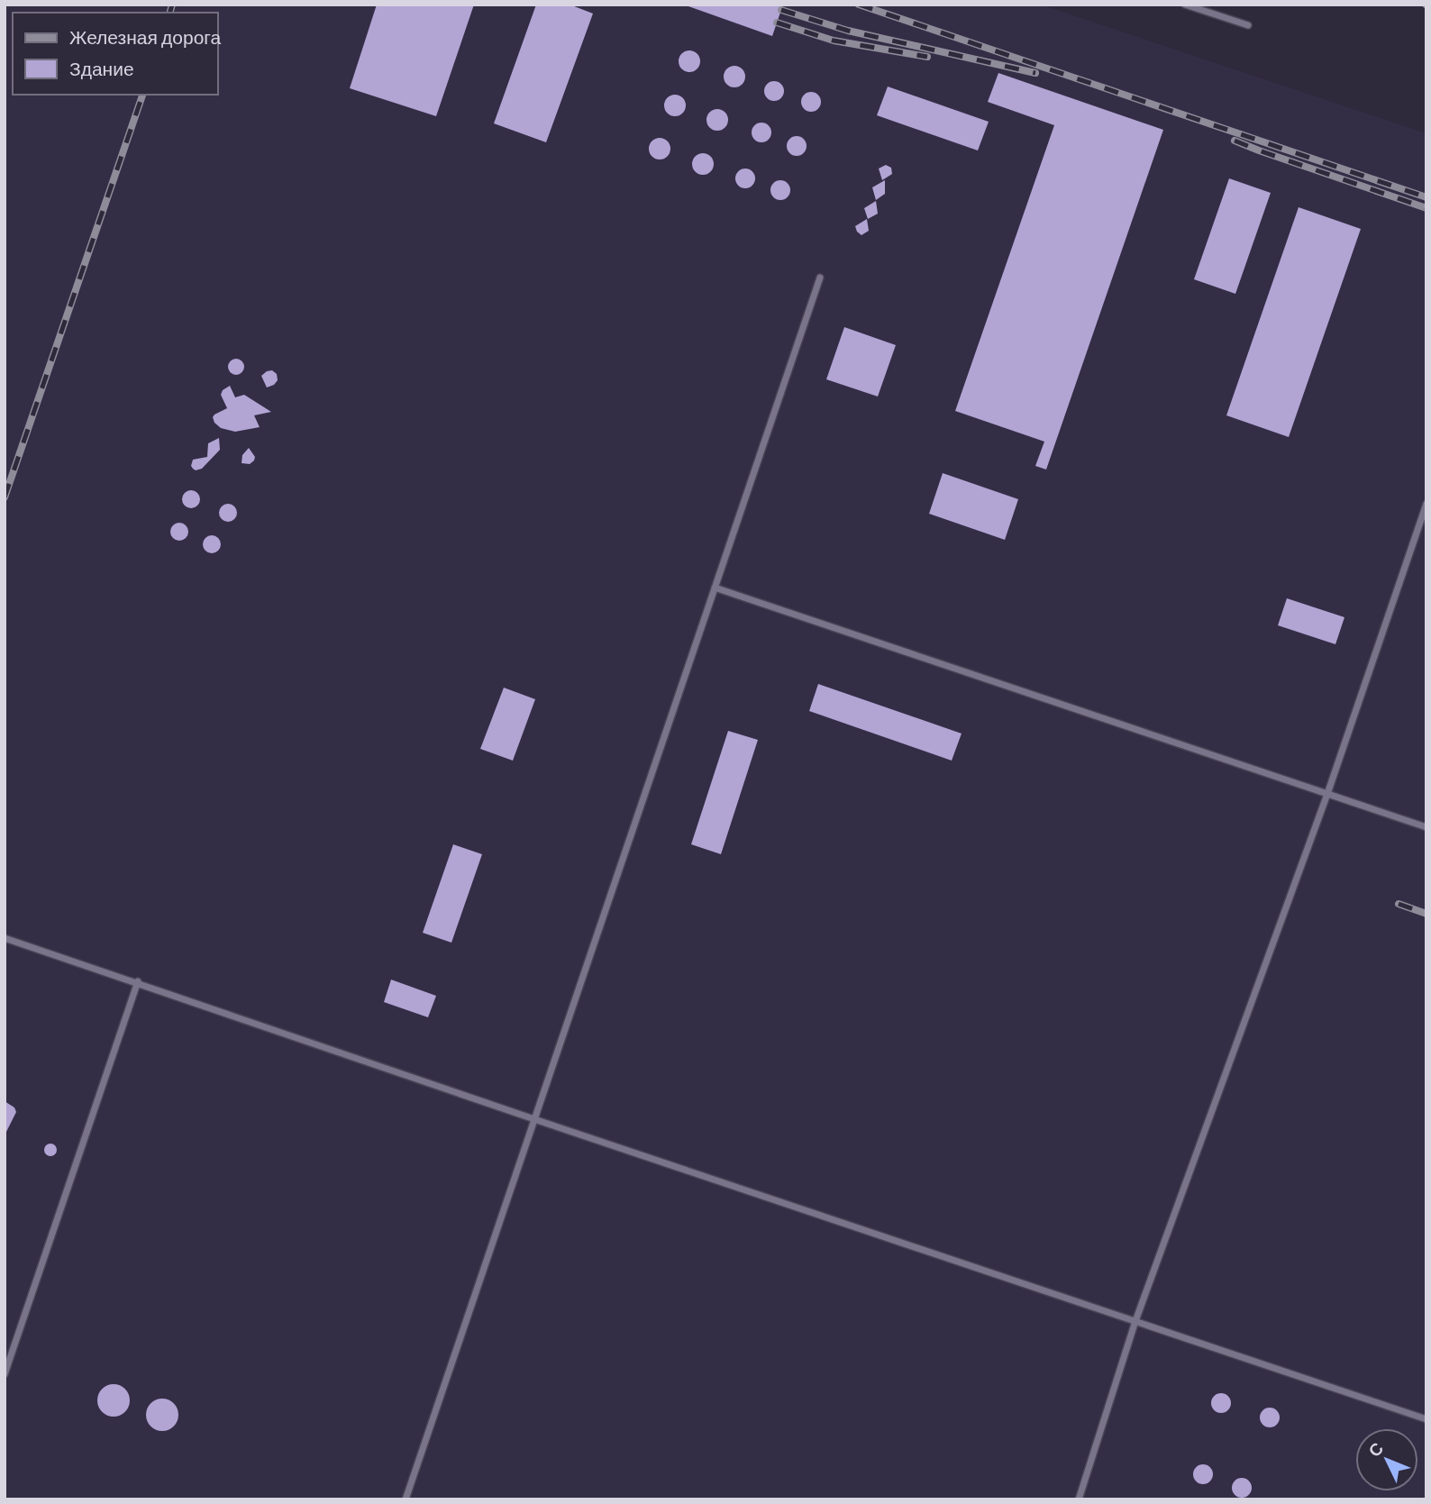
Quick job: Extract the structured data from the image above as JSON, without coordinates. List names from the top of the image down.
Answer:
{
  "legend": ["Железная дорога", "Здание"],
  "north": "top left"
}
